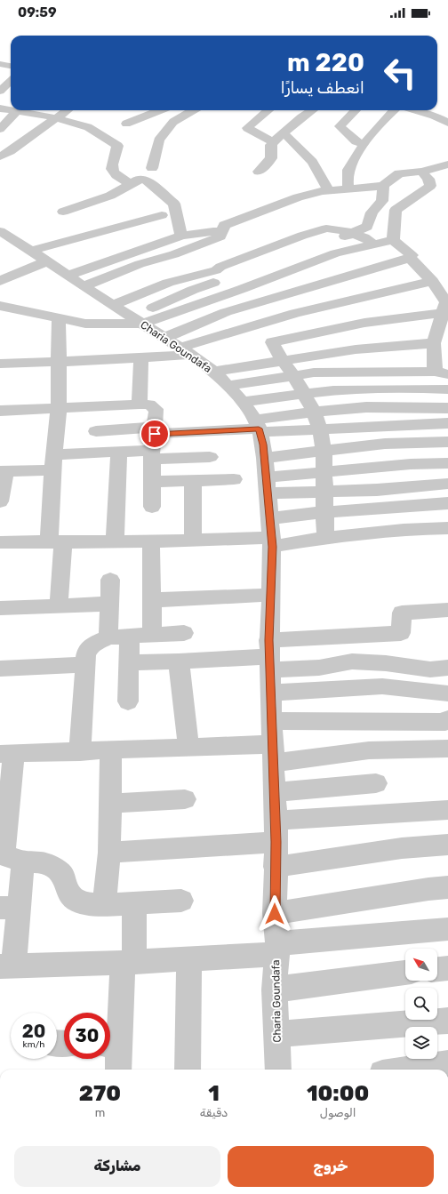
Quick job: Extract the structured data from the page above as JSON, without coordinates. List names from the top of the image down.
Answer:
{
  "streets": {
    "street": ["Charia Goundafa"]
  },
  "north": "top left",
  "page": {
    "status": "09:59",
    "turn": ["220 m", "انعطف يسارًا"],
    "speed": "20 km/h",
    "limit": "30",
    "eta": [
      "10:00",
      "الوصول",
      "1",
      "دقيقة",
      "270",
      "m"
    ],
    "buttons": ["خروج", "مشاركة"]
  }
}
